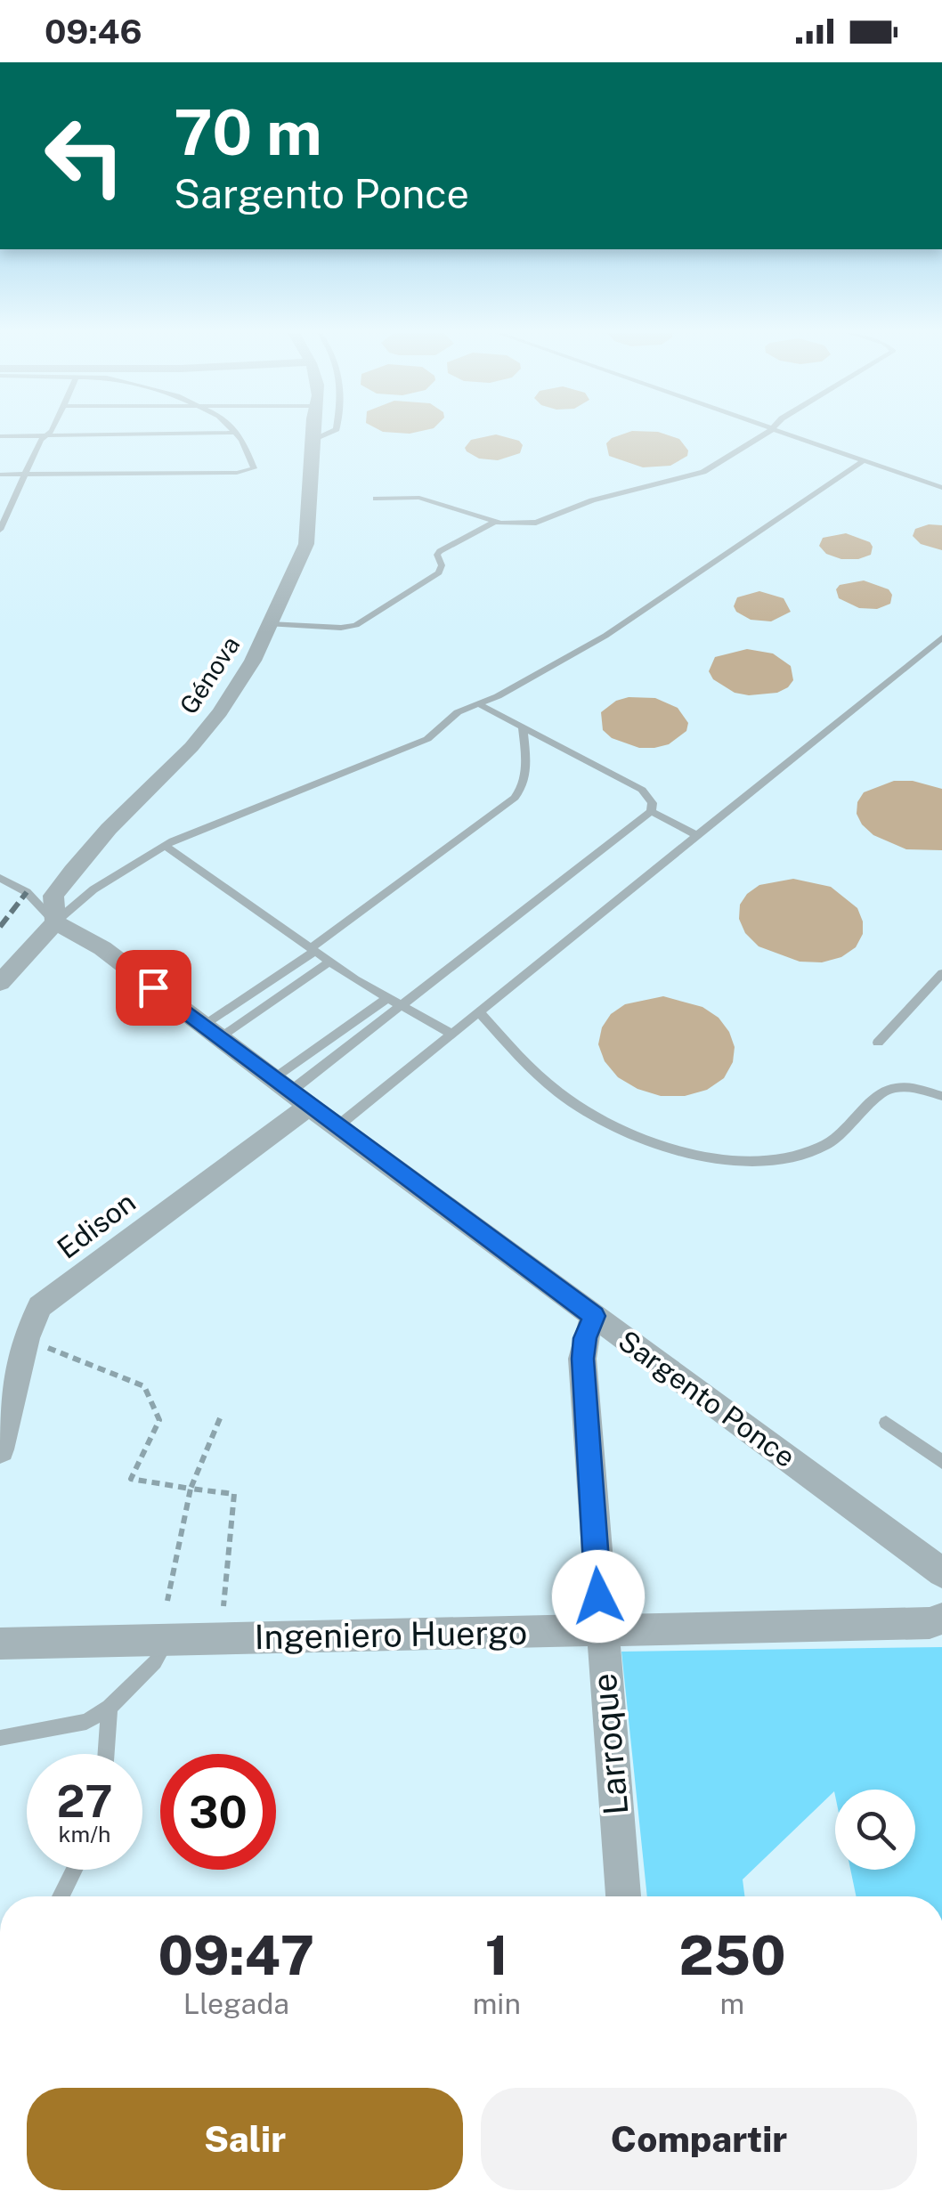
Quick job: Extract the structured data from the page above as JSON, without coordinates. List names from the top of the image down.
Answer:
{
  "streets": {
    "street": [
      "Génova",
      "Edison",
      "Sargento Ponce",
      "Ingeniero Huergo",
      "Larroque"
    ]
  },
  "crossings": [
    ["Génova", "Sargento Ponce"],
    ["Edison", "Sargento Ponce"],
    ["Sargento Ponce", "Larroque"],
    ["Ingeniero Huergo", "Larroque"]
  ],
  "page": {
    "status": "09:46",
    "turn": ["70 m", "Sargento Ponce"],
    "speed": "27 km/h",
    "limit": "30",
    "eta": [
      "09:47",
      "Llegada",
      "1",
      "min",
      "250",
      "m"
    ],
    "buttons": ["Salir", "Compartir"]
  }
}
